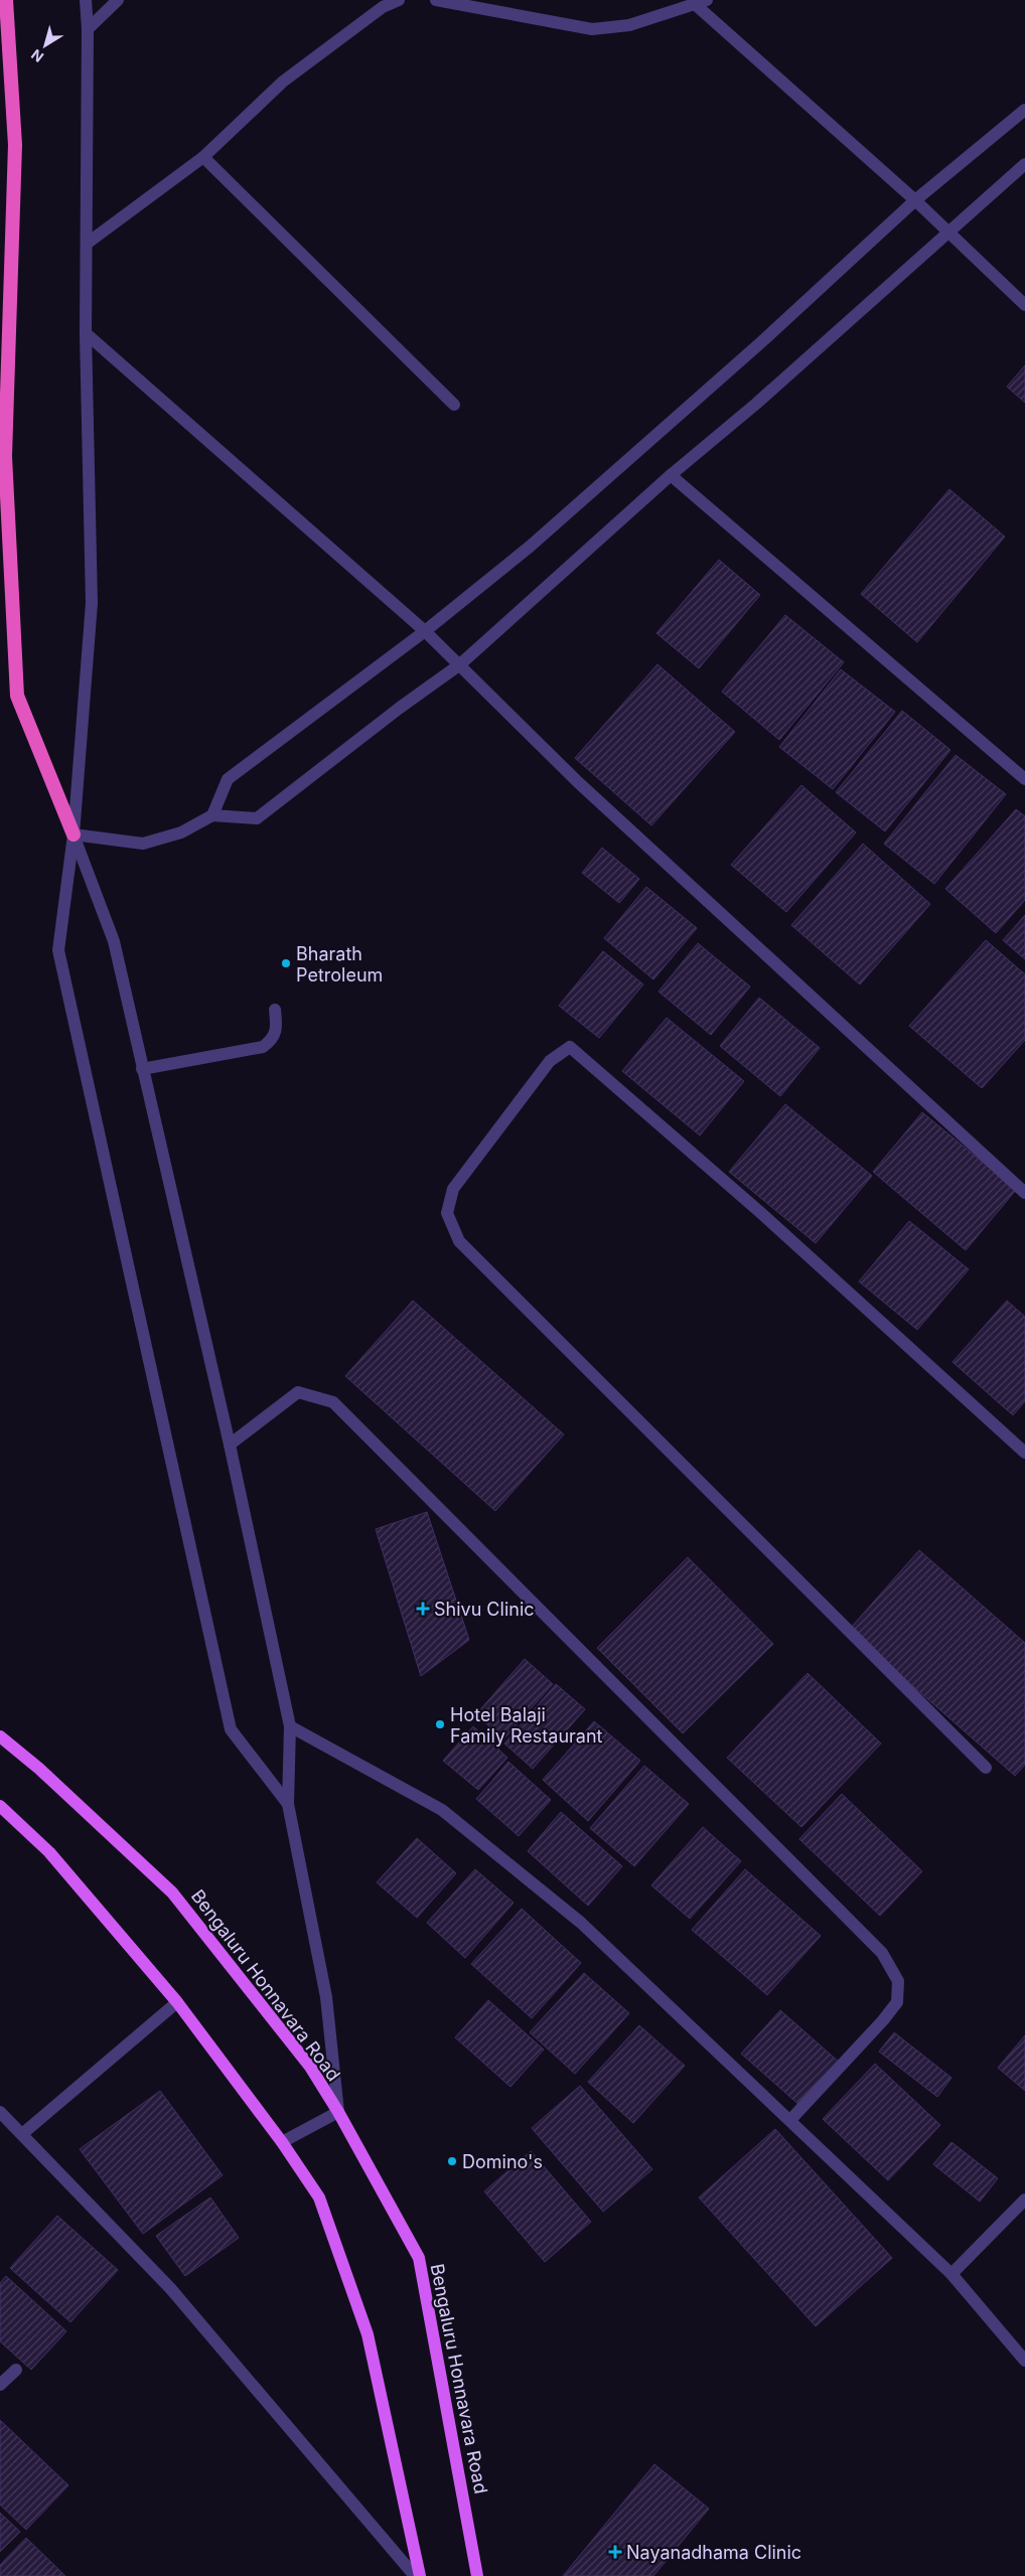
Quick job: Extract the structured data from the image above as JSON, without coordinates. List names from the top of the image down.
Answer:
{
  "streets": {
    "main road": ["Bengaluru Honnavara Road"]
  },
  "places": {
    "other": ["Bharath Petroleum", "Hotel Balaji Family Restaurant", "Domino's"],
    "health": ["Shivu Clinic", "Nayanadhama Clinic"]
  },
  "north": "bottom left"
}
